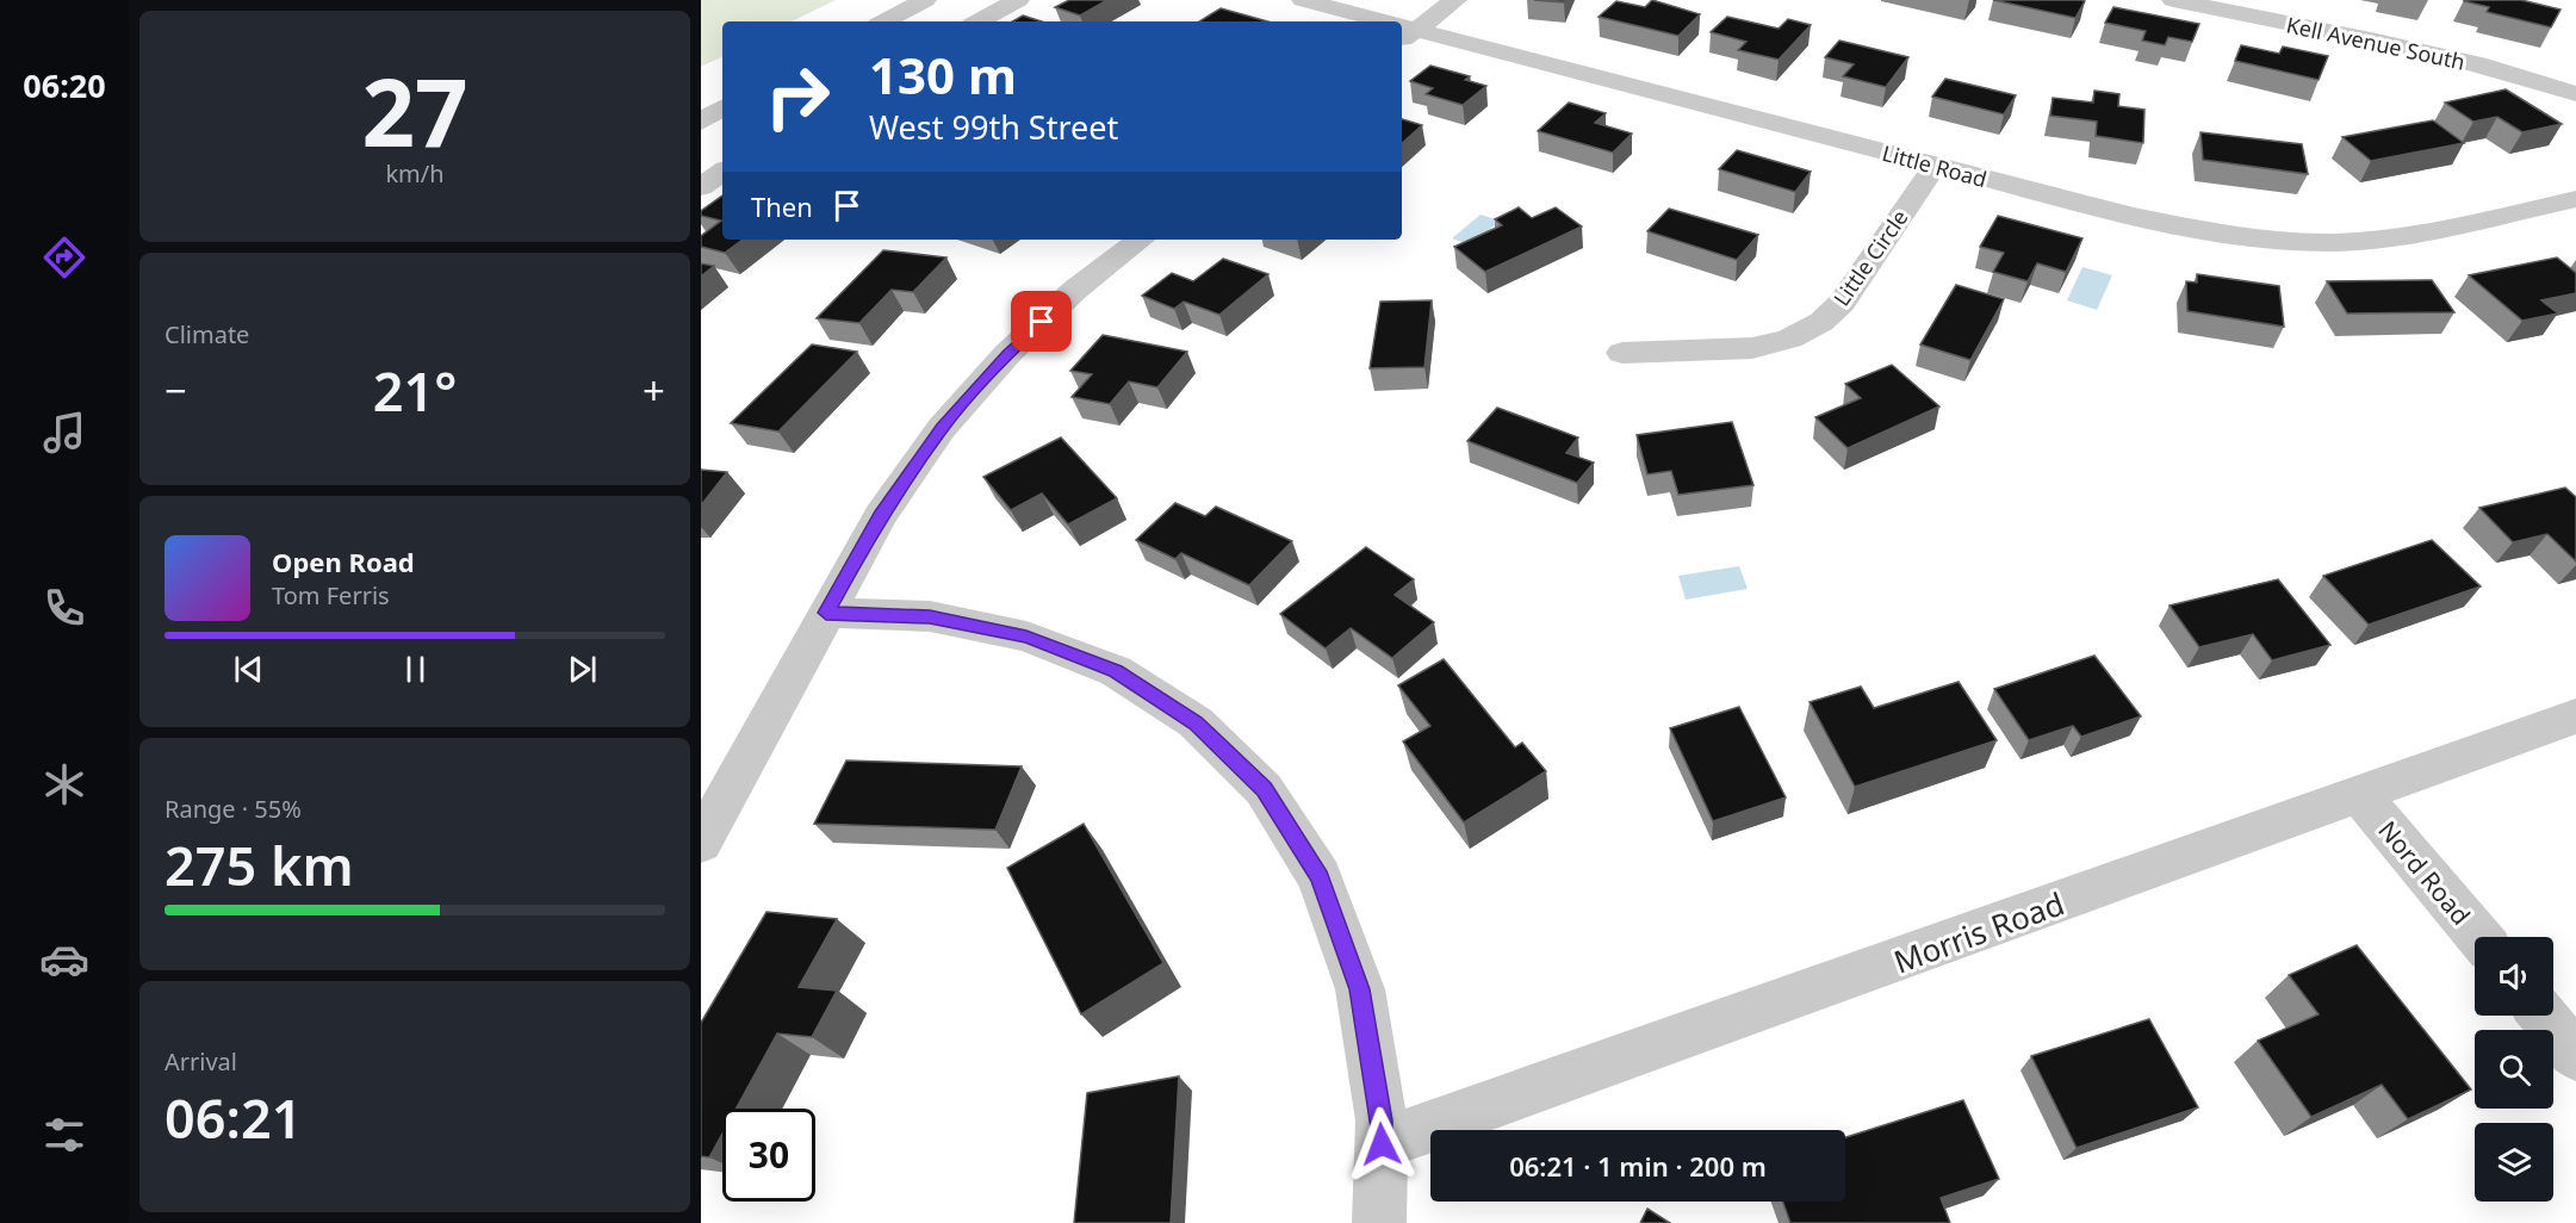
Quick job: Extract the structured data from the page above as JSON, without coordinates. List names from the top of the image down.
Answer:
{
  "streets": {
    "street": [
      "Kell Avenue South",
      "Little Road",
      "Little Circle",
      "Nord Road",
      "Morris Road"
    ]
  },
  "crossings": [
    ["Little Road", "Little Circle"],
    ["Nord Road", "Morris Road"]
  ],
  "page": {
    "tabs": "06:20",
    "tile": [
      ["27", "km/h"],
      "Climate",
      ["Range · 55%", "275 km"],
      ["Arrival", "06:21"]
    ],
    "turn": ["130 m", "West 99th Street"],
    "then": "Then",
    "heat": ["−", "21°", "+"],
    "song": ["Open Road", "Tom Ferris"],
    "limit": "30",
    "trip": "06:21 · 1 min · 200 m"
  }
}
